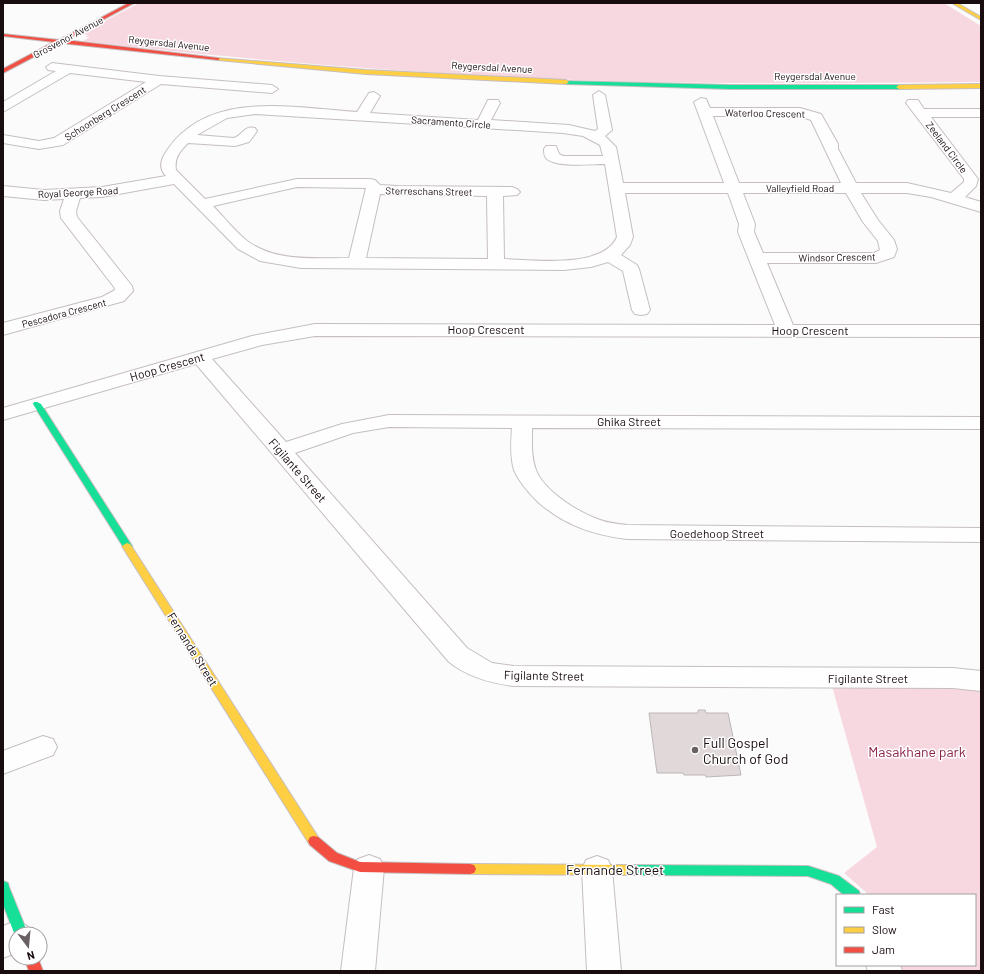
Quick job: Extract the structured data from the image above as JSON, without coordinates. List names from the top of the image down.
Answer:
{
  "streets": {
    "main road": ["Grosvenor Avenue", "Reygersdal Avenue", "Fernande Street"],
    "street": [
      "Schoonberg Crescent",
      "Waterloo Crescent",
      "Sacramento Circle",
      "Zeeland Circle",
      "Valleyfield Road",
      "Sterreschans Street",
      "Royal George Road",
      "Windsor Crescent",
      "Pescadora Crescent",
      "Hoop Crescent",
      "Ghika Street",
      "Figilante Street",
      "Goedehoop Street"
    ]
  },
  "crossings": [
    ["Grosvenor Avenue", "Reygersdal Avenue"],
    ["Waterloo Crescent", "Valleyfield Road"],
    ["Waterloo Crescent", "Windsor Crescent"],
    ["Sacramento Circle", "Valleyfield Road"],
    ["Sacramento Circle", "Sterreschans Street"],
    ["Sacramento Circle", "Royal George Road"],
    ["Zeeland Circle", "Valleyfield Road"],
    ["Valleyfield Road", "Windsor Crescent"],
    ["Royal George Road", "Pescadora Crescent"],
    ["Hoop Crescent", "Figilante Street"],
    ["Hoop Crescent", "Fernande Street"],
    ["Ghika Street", "Figilante Street"],
    ["Ghika Street", "Goedehoop Street"]
  ],
  "parks": ["Masakhane park"],
  "places": ["Full Gospel Church of God"],
  "legend": ["Fast", "Slow", "Jam"],
  "north": "bottom"
}
